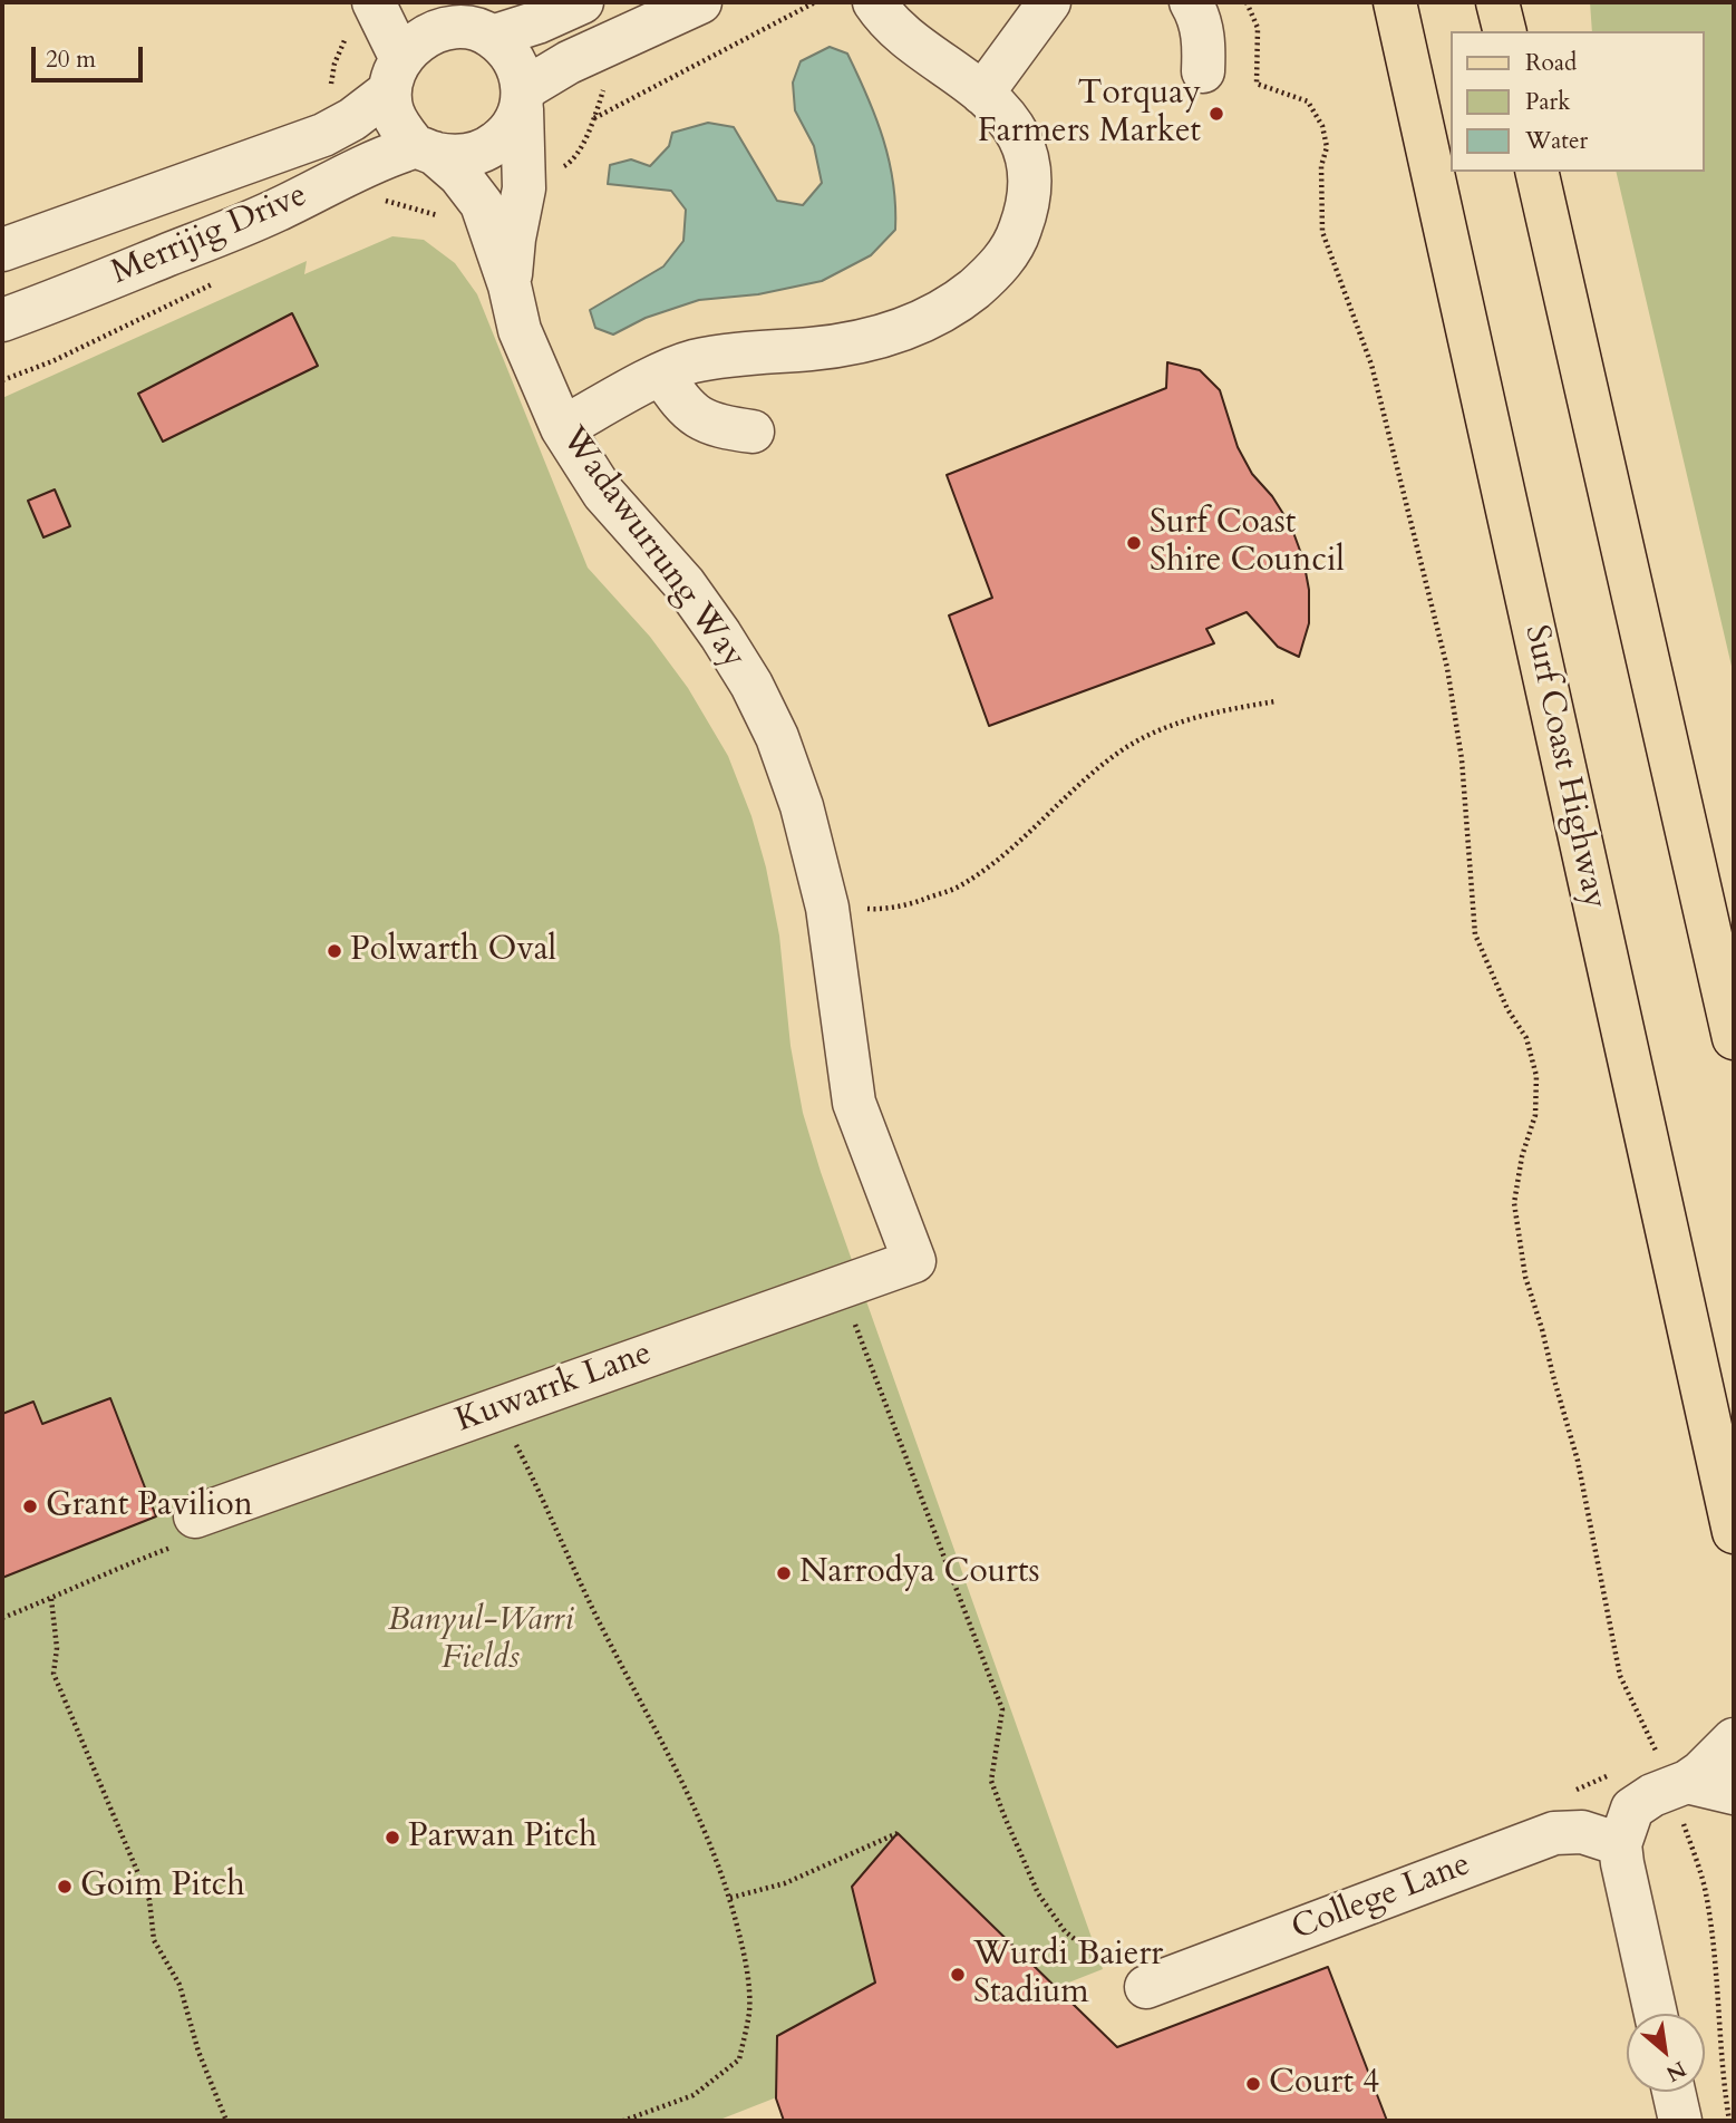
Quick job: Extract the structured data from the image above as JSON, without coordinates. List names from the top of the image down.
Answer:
{
  "streets": {
    "main road": ["Surf Coast Highway"],
    "street": [
      "Merrijig Drive",
      "Wadawurrung Way",
      "Kuwarrk Lane",
      "College Lane"
    ]
  },
  "crossings": [
    ["Merrijig Drive", "Wadawurrung Way"],
    ["Wadawurrung Way", "Kuwarrk Lane"]
  ],
  "parks": ["Banyul-Warri Fields"],
  "places": [
    "Torquay Farmers Market",
    "Surf Coast Shire Council",
    "Polwarth Oval",
    "Grant Pavilion",
    "Narrodya Courts",
    "Parwan Pitch",
    "Goim Pitch",
    "Wurdi Baierr Stadium",
    "Court 4"
  ],
  "legend": ["Road", "Park", "Water"],
  "scale_bar": "20 m",
  "north": "bottom right"
}
